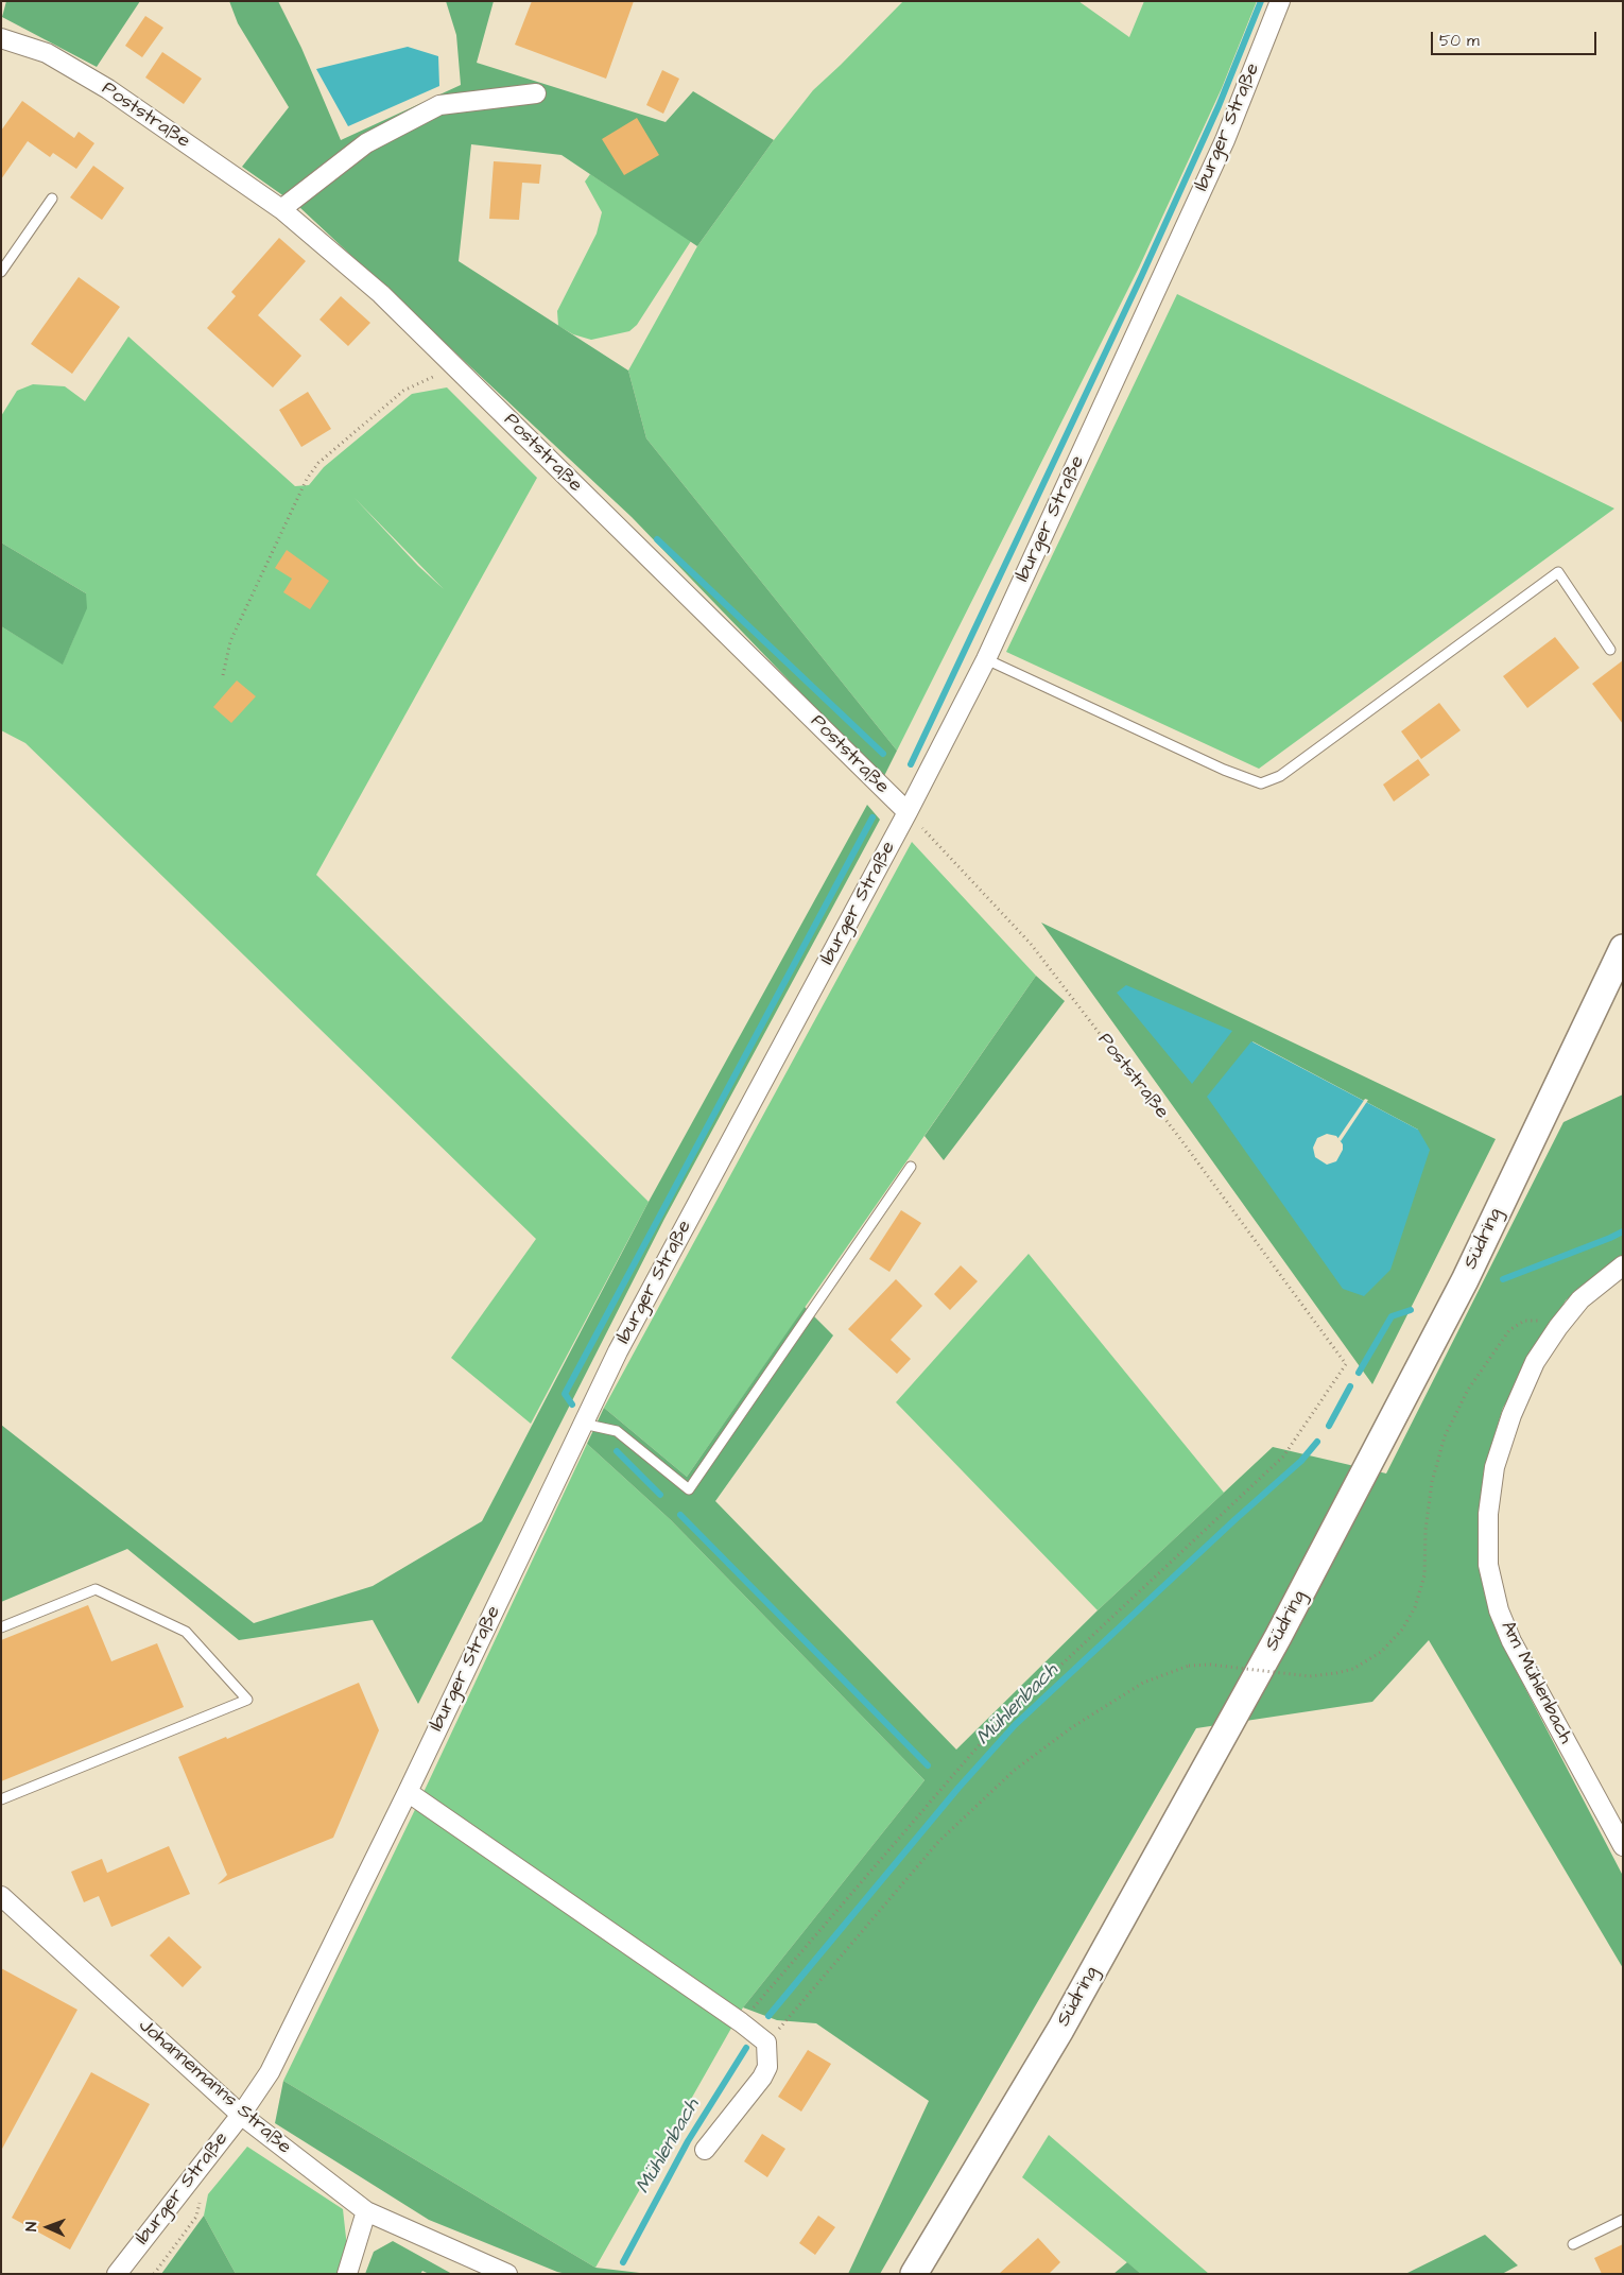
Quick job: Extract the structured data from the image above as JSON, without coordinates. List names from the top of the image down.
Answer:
{
  "streets": {
    "main road": ["Südring"],
    "street": [
      "Poststraße",
      "Iburger Straße",
      "Am Mühlenbach",
      "Johannemanns Straße"
    ]
  },
  "crossings": [
    ["Poststraße", "Iburger Straße"],
    ["Iburger Straße", "Johannemanns Straße"]
  ],
  "water": ["Mühlenbach"],
  "scale_bar": "50 m",
  "north": "left"
}
